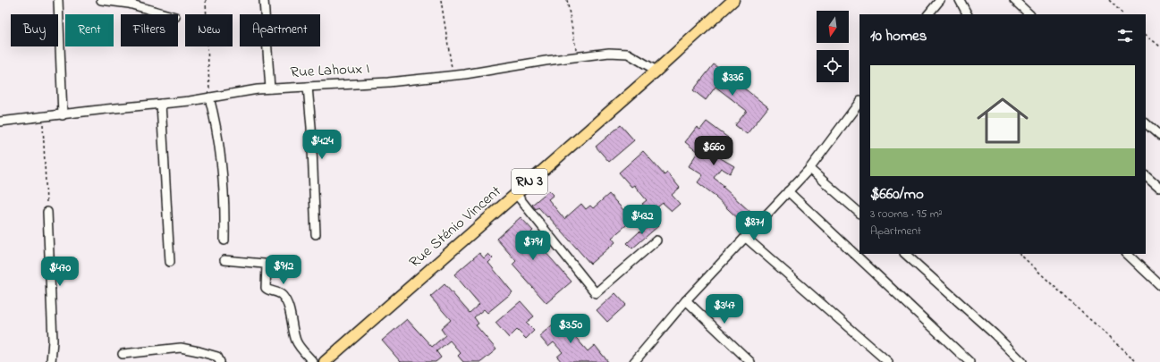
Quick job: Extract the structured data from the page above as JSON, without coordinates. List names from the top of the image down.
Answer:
{
  "streets": {
    "main road": ["RN 3", "Rue Sténio Vincent"],
    "street": ["Rue Lahoux I"]
  },
  "crossings": [
    ["Rue Lahoux I", "Rue Sténio Vincent"]
  ],
  "north": "bottom",
  "page": {
    "chip": [
      "Buy",
      "Rent",
      "Filters",
      "New",
      "Apartment"
    ],
    "heading": "10 homes",
    "list": [
      {
        "name": "$660/mo",
        "note": "3 rooms · 95 m² · Apartment"
      }
    ],
    "price": [
      "$336",
      "$424",
      "$660",
      "$432",
      "$871",
      "$791",
      "$912",
      "$470",
      "$347",
      "$350"
    ]
  }
}
